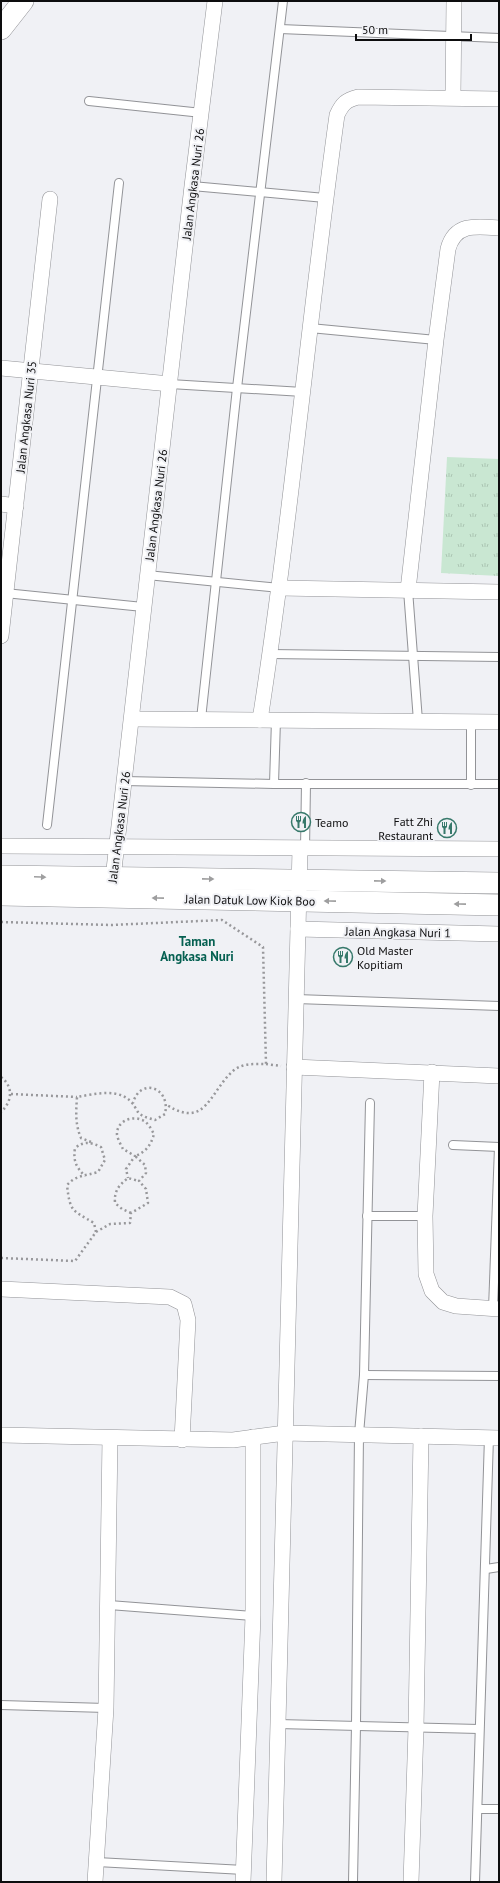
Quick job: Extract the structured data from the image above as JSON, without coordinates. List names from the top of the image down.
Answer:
{
  "streets": {
    "main road": ["Jalan Datuk Low Kiok Boo"],
    "street": ["Jalan Angkasa Nuri 26", "Jalan Angkasa Nuri 35", "Jalan Angkasa Nuri 1"]
  },
  "crossings": [
    ["Jalan Angkasa Nuri 26", "Jalan Datuk Low Kiok Boo"]
  ],
  "districts": ["Taman Angkasa Nuri"],
  "places": {
    "restaurant": ["Teamo", "Fatt Zhi Restaurant", "Old Master Kopitiam"]
  },
  "scale_bar": "50 m"
}
